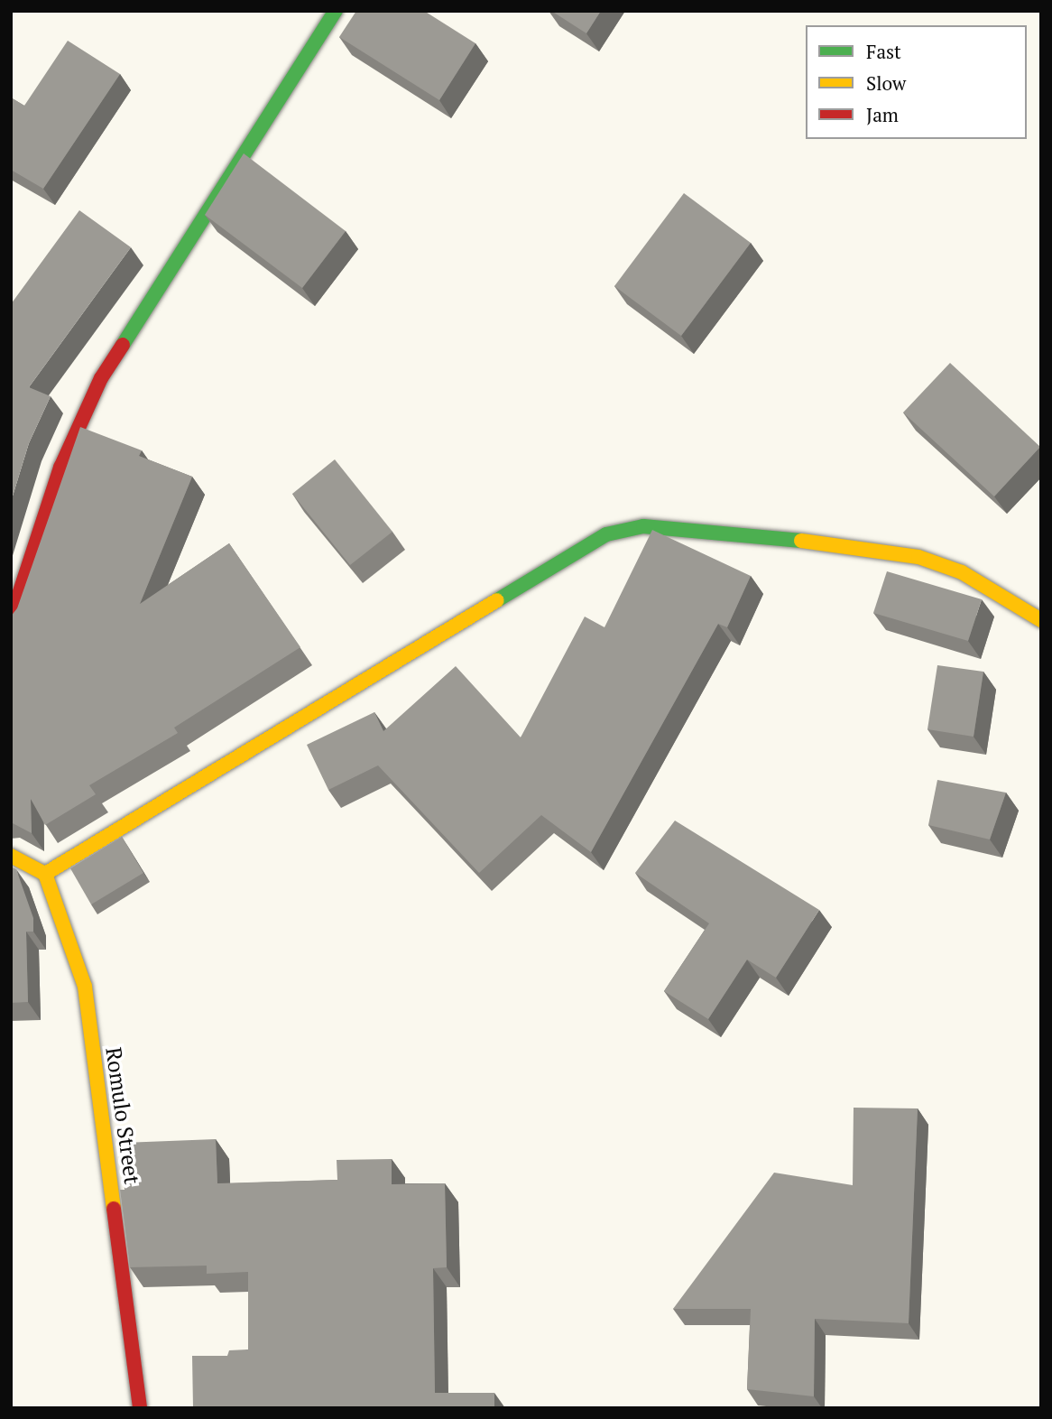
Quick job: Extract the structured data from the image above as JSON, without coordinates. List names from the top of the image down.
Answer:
{
  "streets": {
    "street": ["Romulo Street"]
  },
  "legend": ["Fast", "Slow", "Jam"]
}
